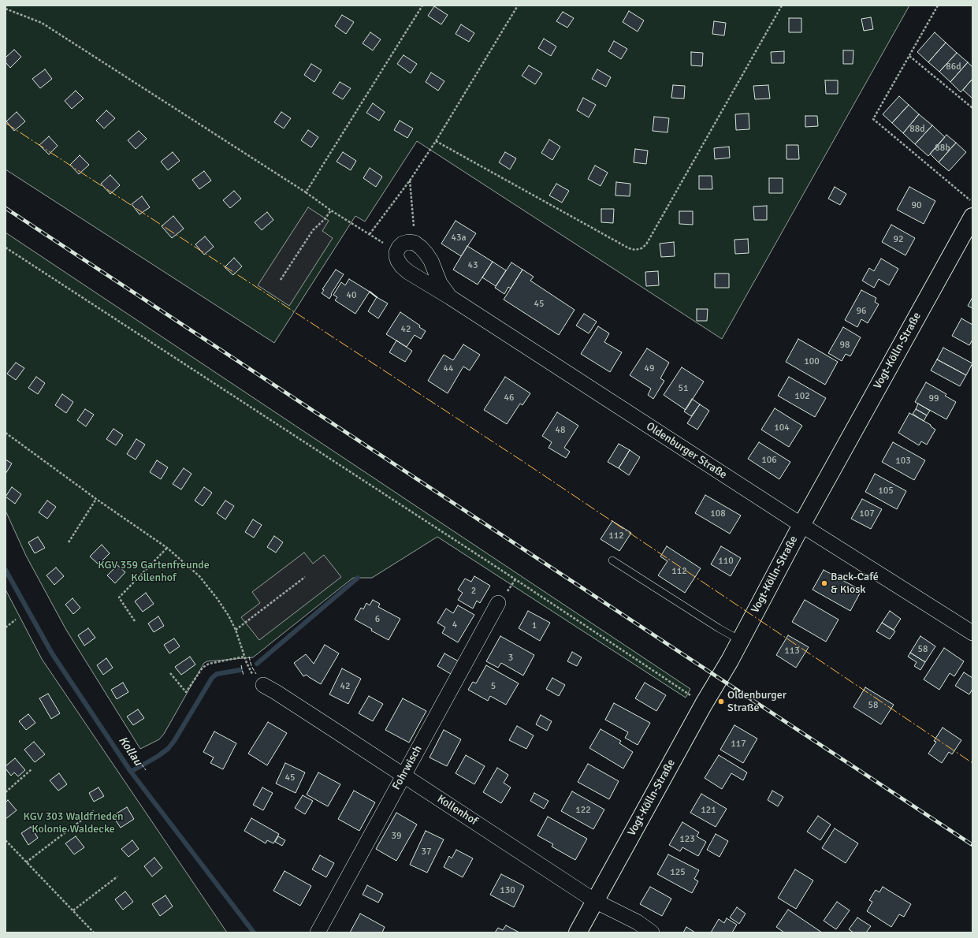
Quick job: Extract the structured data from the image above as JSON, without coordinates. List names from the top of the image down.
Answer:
{
  "streets": {
    "street": [
      "Vogt-Kölln-Straße",
      "Oldenburger Straße",
      "Fohrwisch",
      "Kollenhof"
    ]
  },
  "crossings": [
    ["Vogt-Kölln-Straße", "Oldenburger Straße"],
    ["Vogt-Kölln-Straße", "Kollenhof"],
    ["Fohrwisch", "Kollenhof"]
  ],
  "water": ["Kollau"],
  "parks": ["KGV 359 Gartenfreunde Kollenhof", "KGV 303 Waldfrieden Kolonie Waldecke"],
  "places": ["Back-Café & Kiosk", "Oldenburger Straße"],
  "house_numbers": [
    "86d",
    "88d",
    "88b",
    "90",
    "43a",
    "92",
    "43",
    "40",
    "45",
    "96",
    "42",
    "98",
    "100",
    "44",
    "49",
    "51",
    "102",
    "46",
    "99",
    "104",
    "48",
    "106",
    "103",
    "105",
    "108",
    "107",
    "112",
    "110",
    "112",
    "2",
    "6",
    "4",
    "1",
    "58",
    "113",
    "3",
    "42",
    "5",
    "58",
    "117",
    "45",
    "122",
    "121",
    "39",
    "123",
    "37",
    "125",
    "130"
  ]
}
